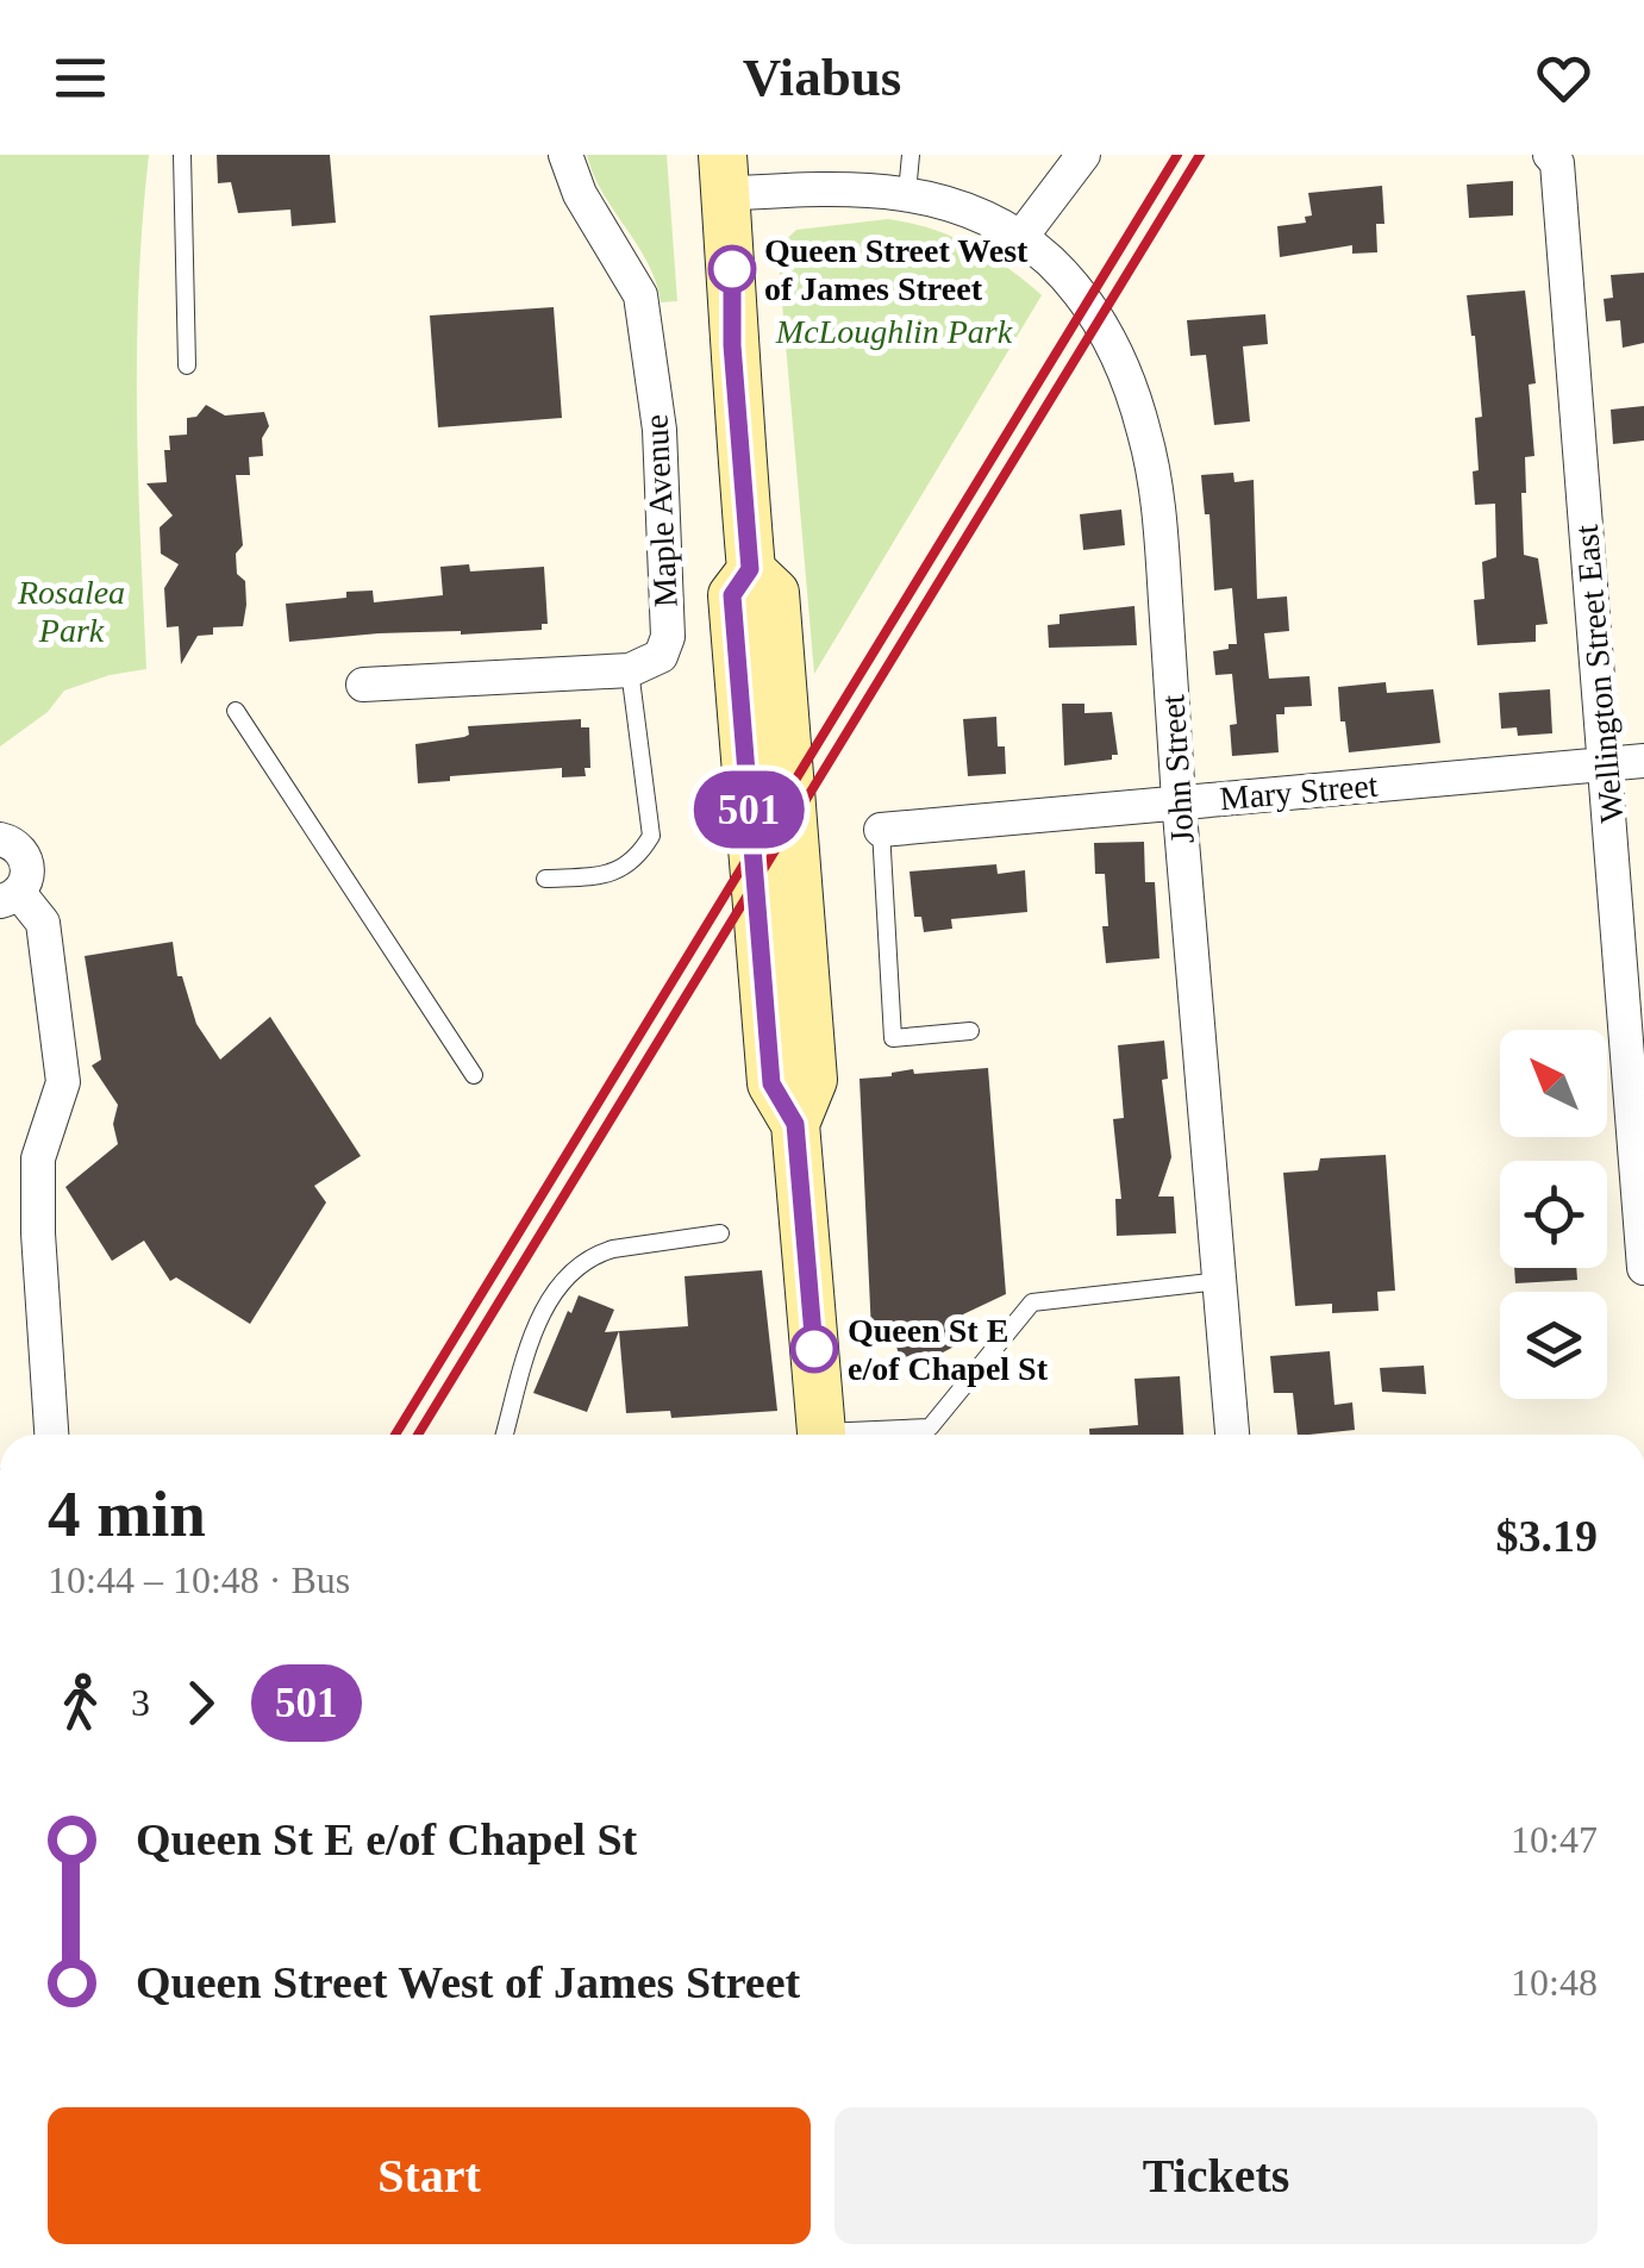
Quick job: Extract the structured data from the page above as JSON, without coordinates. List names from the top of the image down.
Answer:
{
  "streets": {
    "street": [
      "Maple Avenue",
      "Wellington Street East",
      "John Street",
      "Mary Street"
    ]
  },
  "crossings": [
    ["Wellington Street East", "Mary Street"],
    ["John Street", "Mary Street"]
  ],
  "parks": ["McLoughlin Park", "Rosalea Park"],
  "places": ["Queen Street West of James Street", "Queen St E e/of Chapel St"],
  "lines": ["bus line 501"],
  "north": "top left",
  "page": {
    "header": "Viabus",
    "on_map": "501",
    "heading": ["4 min", "10:44 – 10:48 · Bus", "$3.19"],
    "legs": ["3", "501"],
    "list": [
      {
        "name": "Queen St E e/of Chapel St",
        "value": "10:47"
      },
      {
        "name": "Queen Street West of James Street",
        "value": "10:48"
      }
    ],
    "buttons": ["Start", "Tickets"]
  }
}
